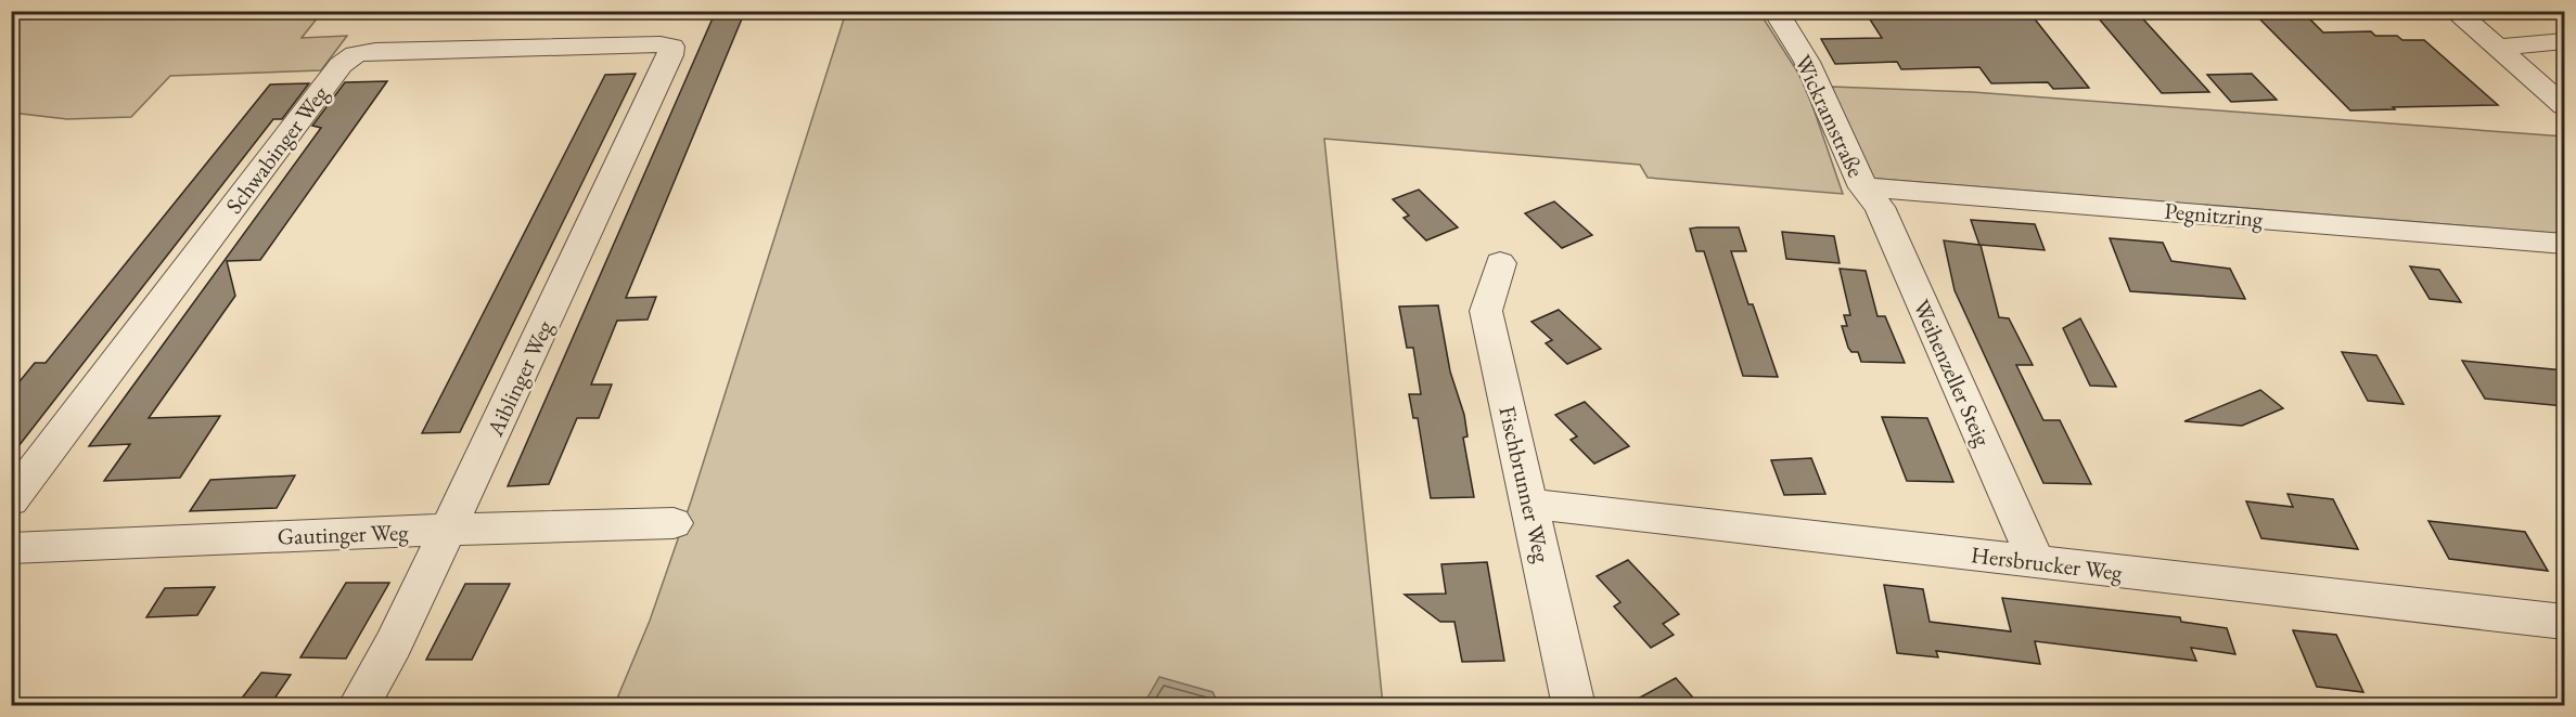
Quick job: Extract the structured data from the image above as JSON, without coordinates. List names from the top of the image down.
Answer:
{
  "streets": {
    "street": [
      "Wickramstraße",
      "Schwabinger Weg",
      "Pegnitzring",
      "Weihenzeller Steig",
      "Aiblinger Weg",
      "Fischbrunner Weg",
      "Gautinger Weg",
      "Hersbrucker Weg"
    ]
  },
  "crossings": [
    ["Wickramstraße", "Pegnitzring"],
    ["Wickramstraße", "Weihenzeller Steig"],
    ["Schwabinger Weg", "Aiblinger Weg"],
    ["Pegnitzring", "Weihenzeller Steig"],
    ["Weihenzeller Steig", "Hersbrucker Weg"],
    ["Aiblinger Weg", "Gautinger Weg"],
    ["Fischbrunner Weg", "Hersbrucker Weg"]
  ]
}
